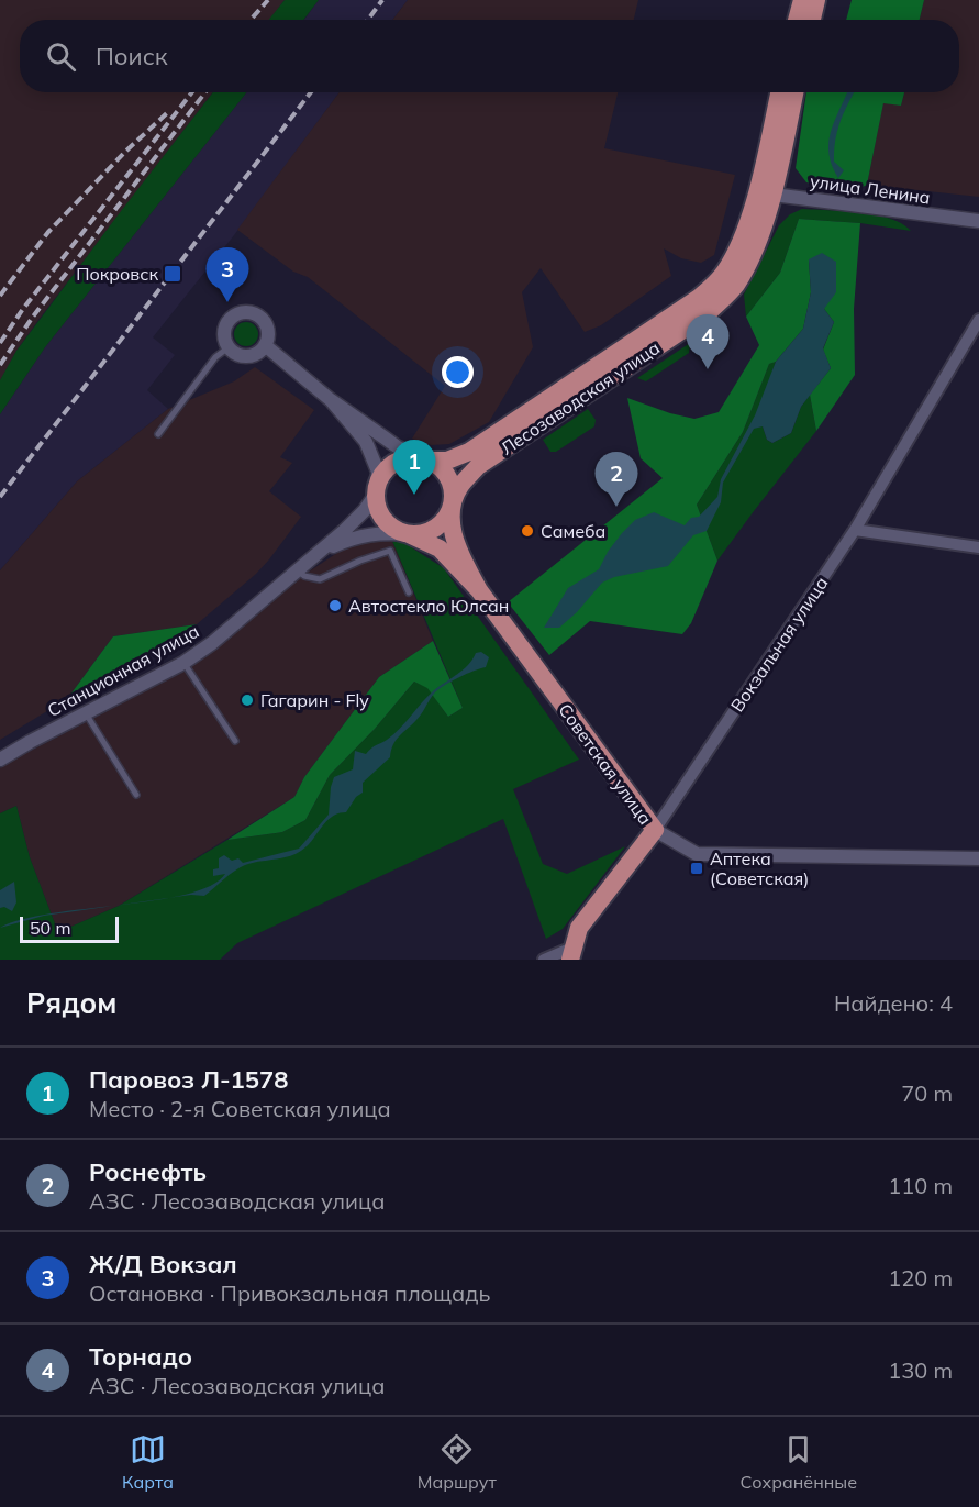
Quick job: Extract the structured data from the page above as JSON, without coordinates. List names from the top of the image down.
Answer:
{
  "streets": {
    "main road": ["Лесозаводская улица", "Вокзальная улица", "Советская улица"],
    "street": ["улица Ленина", "Станционная улица"]
  },
  "crossings": [
    ["улица Ленина", "Лесозаводская улица"],
    ["Лесозаводская улица", "Станционная улица"],
    ["Лесозаводская улица", "Советская улица"],
    ["Вокзальная улица", "Советская улица"],
    ["Станционная улица", "Советская улица"]
  ],
  "places": {
    "transit": ["Покровск", "Аптека (Советская)"],
    "other": ["Самеба", "Автостекло Юлсан", "Гагарин - Fly"]
  },
  "scale_bar": "50 m",
  "page": {
    "search": "Поиск",
    "pins": [
      "3",
      "4",
      "1",
      "2"
    ],
    "scale": "50 m",
    "heading": ["Рядом", "Найдено: 4"],
    "list": [
      {
        "mark": "1",
        "name": "Паровоз Л-1578",
        "note": "Место · 2-я Советская улица",
        "value": "70 m"
      },
      {
        "mark": "2",
        "name": "Роснефть",
        "note": "АЗС · Лесозаводская улица",
        "value": "110 m"
      },
      {
        "mark": "3",
        "name": "Ж/Д Вокзал",
        "note": "Остановка · Привокзальная площадь",
        "value": "120 m"
      },
      {
        "mark": "4",
        "name": "Торнадо",
        "note": "АЗС · Лесозаводская улица",
        "value": "130 m"
      }
    ],
    "nav": ["Карта", "Маршрут", "Сохранённые"]
  }
}
